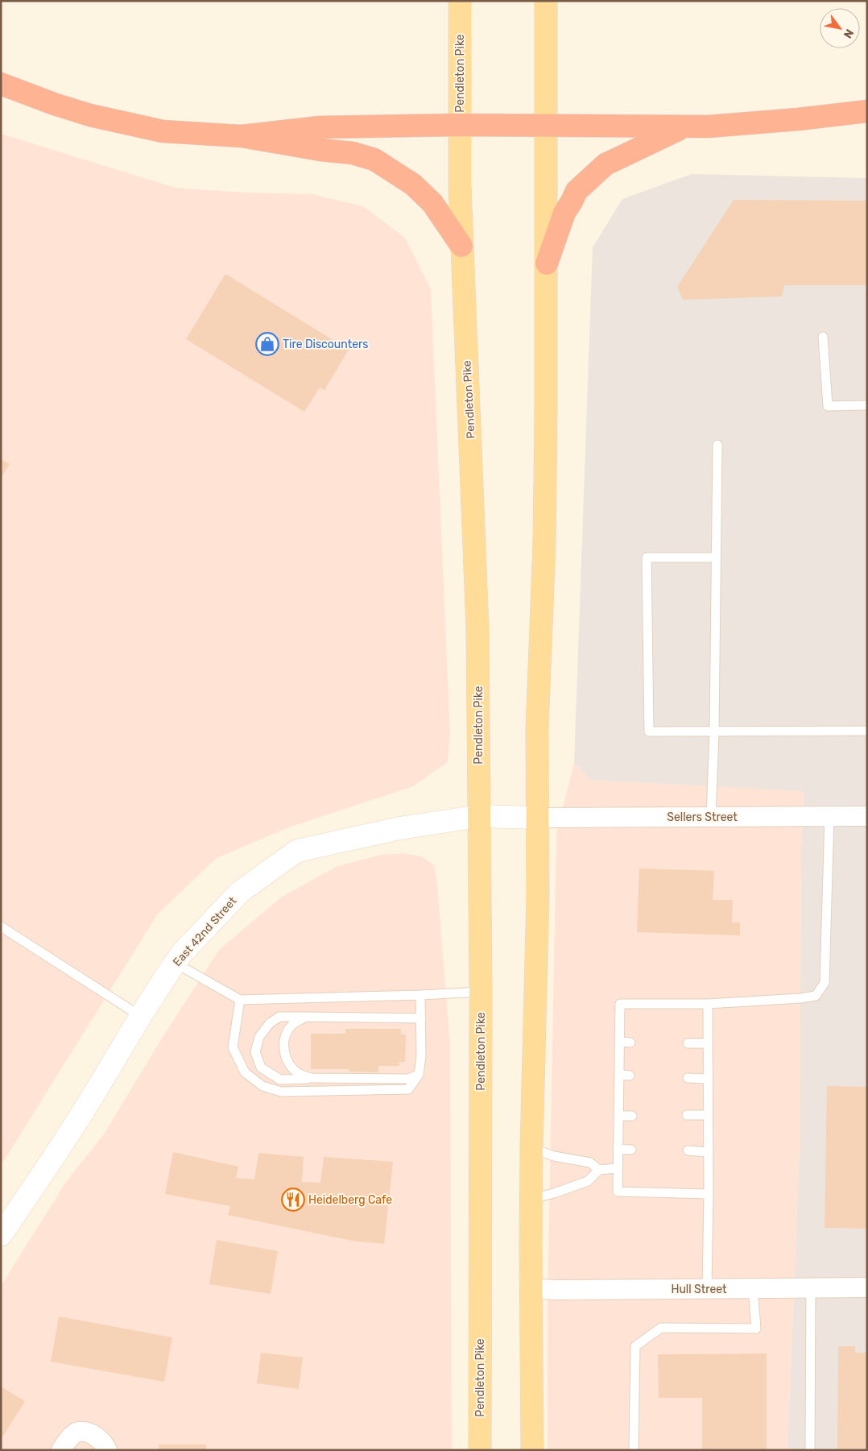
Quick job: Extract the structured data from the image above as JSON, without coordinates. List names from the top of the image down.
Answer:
{
  "streets": {
    "main road": ["Pendleton Pike"],
    "street": ["Sellers Street", "East 42nd Street", "Hull Street"]
  },
  "crossings": [
    ["Pendleton Pike", "East 42nd Street"],
    ["Sellers Street", "East 42nd Street"]
  ],
  "places": {
    "shop": ["Tire Discounters"],
    "restaurant": ["Heidelberg Cafe"]
  },
  "north": "bottom right"
}
